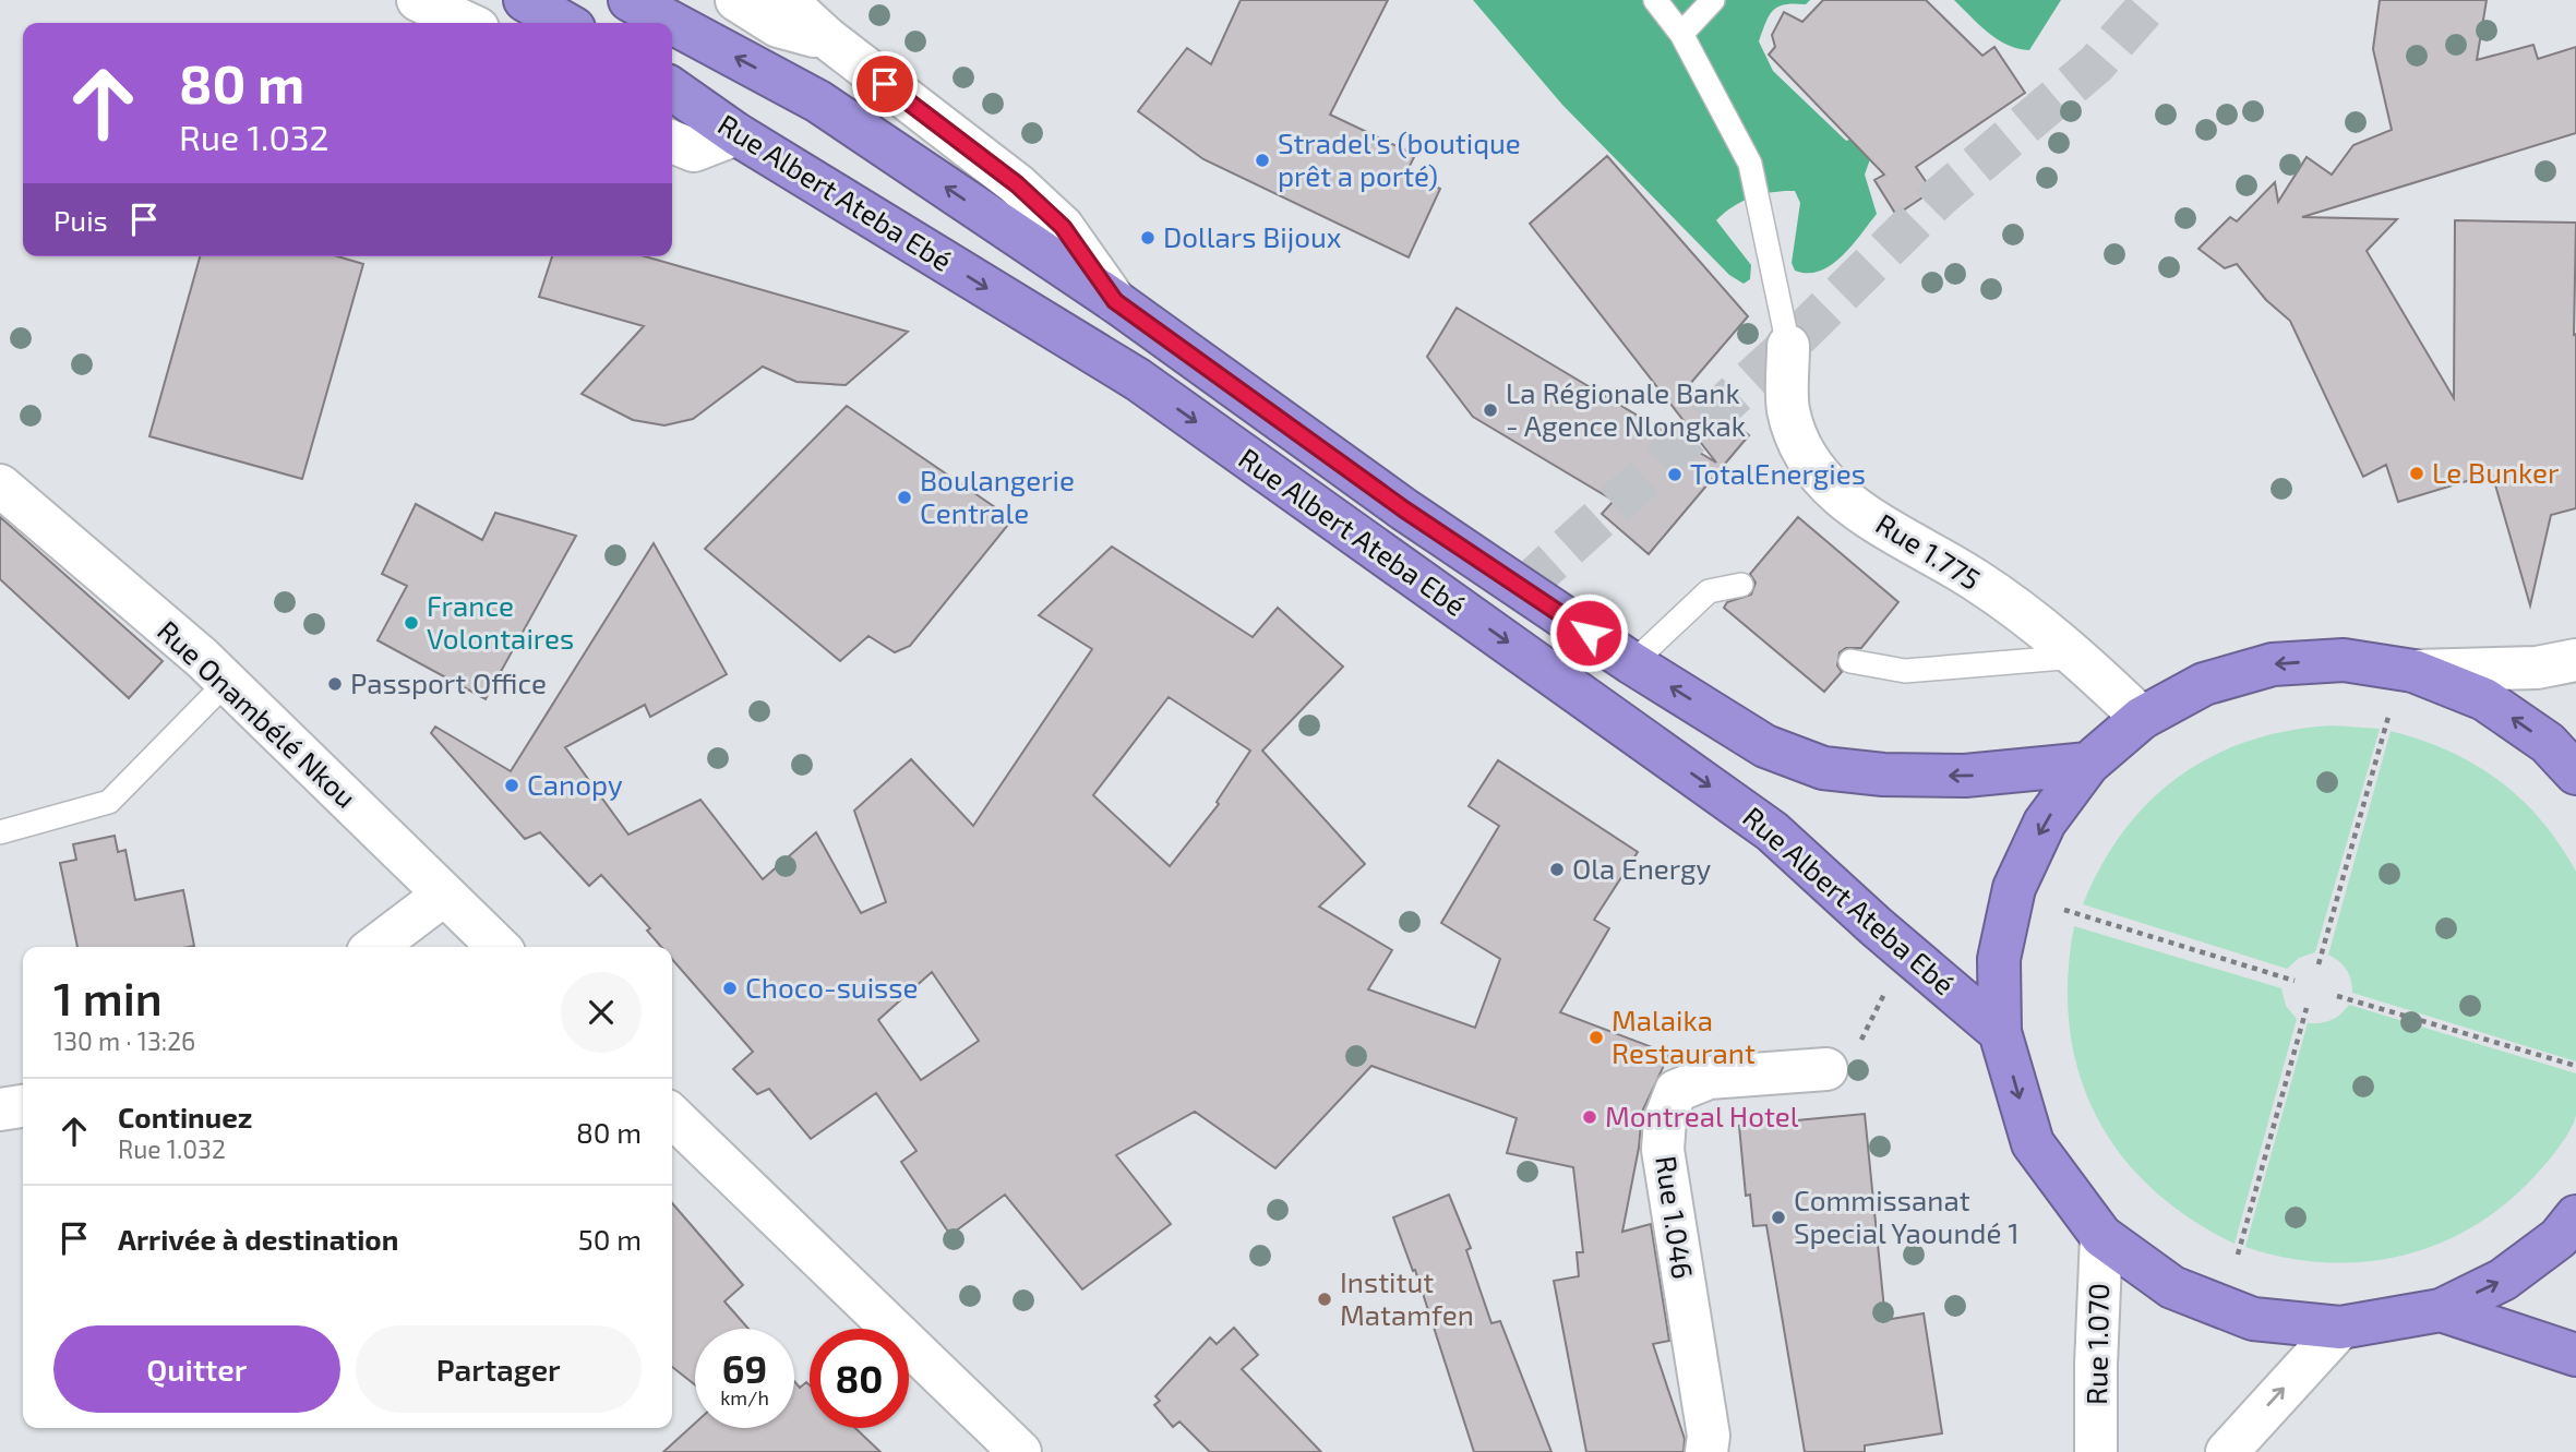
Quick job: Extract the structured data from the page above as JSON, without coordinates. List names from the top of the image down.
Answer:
{
  "streets": {
    "highway": ["Rue Albert Ateba Ebé"],
    "main road": [
      "Rue 1.775",
      "Rue Onambélé Nkou",
      "Rue 1.046",
      "Rue 1.070"
    ]
  },
  "places": [
    "Stradel's (boutique prêt a porté)",
    "Dollars Bijoux",
    "La Régionale Bank - Agence Nlongkak",
    "Le Bunker",
    "TotalEnergies",
    "Boulangerie Centrale",
    "France Volontaires",
    "Passport Office",
    "Canopy",
    "Ola Energy",
    "Choco-suisse",
    "Malaika Restaurant",
    "Montreal Hotel",
    "Commissanat Special Yaoundé 1",
    "Institut Matamfen"
  ],
  "page": {
    "turn": ["80 m", "Rue 1.032"],
    "then": "Puis",
    "heading": ["1 min", "130 m · 13:26"],
    "list": [
      {
        "name": "Continuez",
        "note": "Rue 1.032",
        "value": "80 m"
      },
      {
        "name": "Arrivée à destination",
        "value": "50 m"
      }
    ],
    "buttons": ["Quitter", "Partager"],
    "speed": "69 km/h",
    "limit": "80"
  }
}
